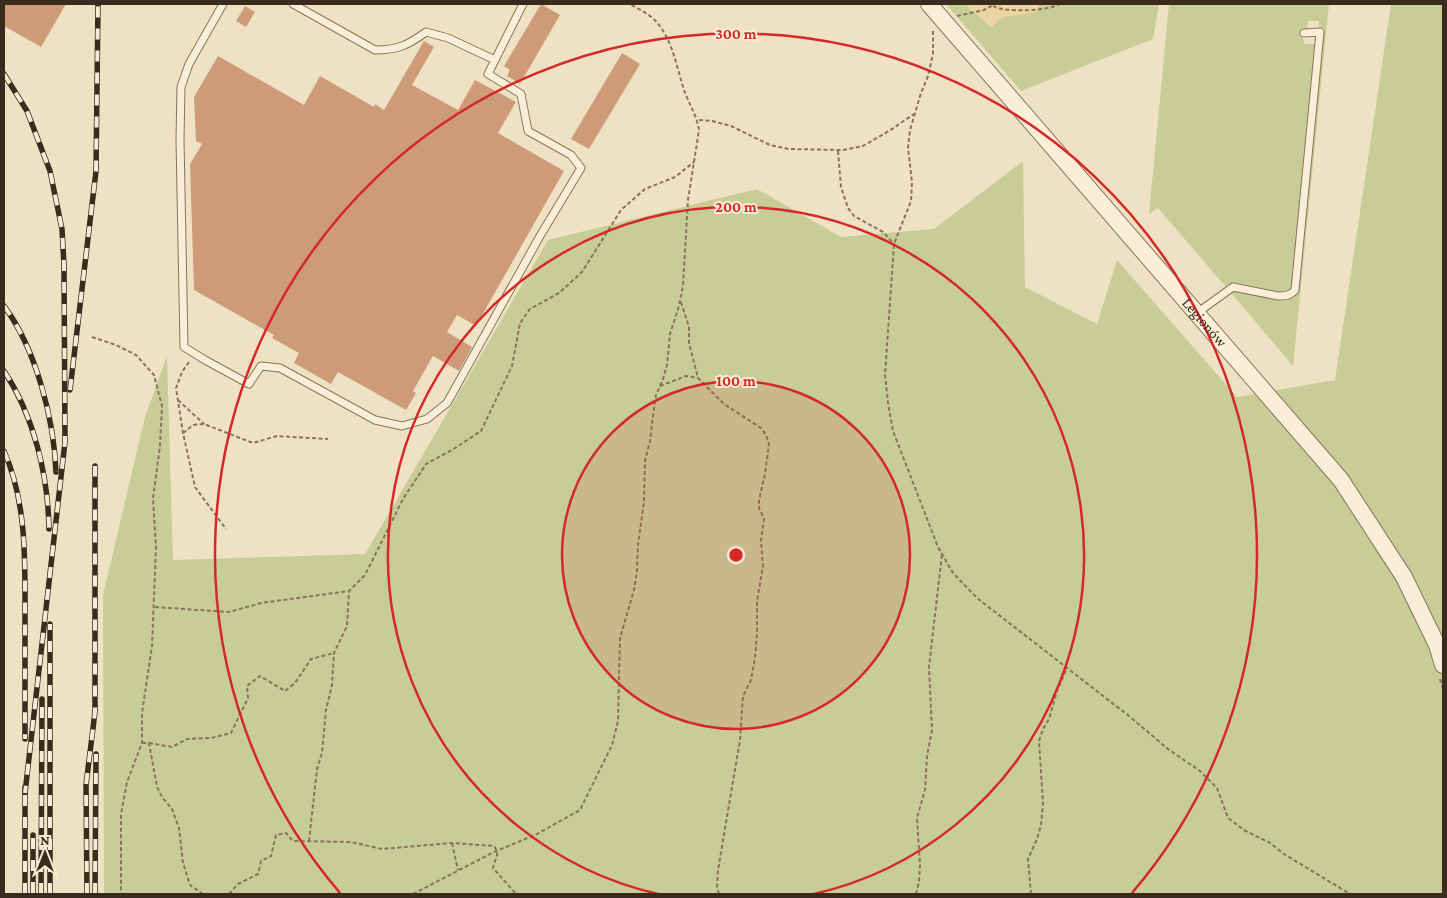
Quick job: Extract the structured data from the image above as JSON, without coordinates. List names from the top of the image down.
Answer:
{
  "streets": {
    "street": ["Legionów"]
  },
  "north": "top",
  "rings": ["300 m", "200 m", "100 m"]
}
